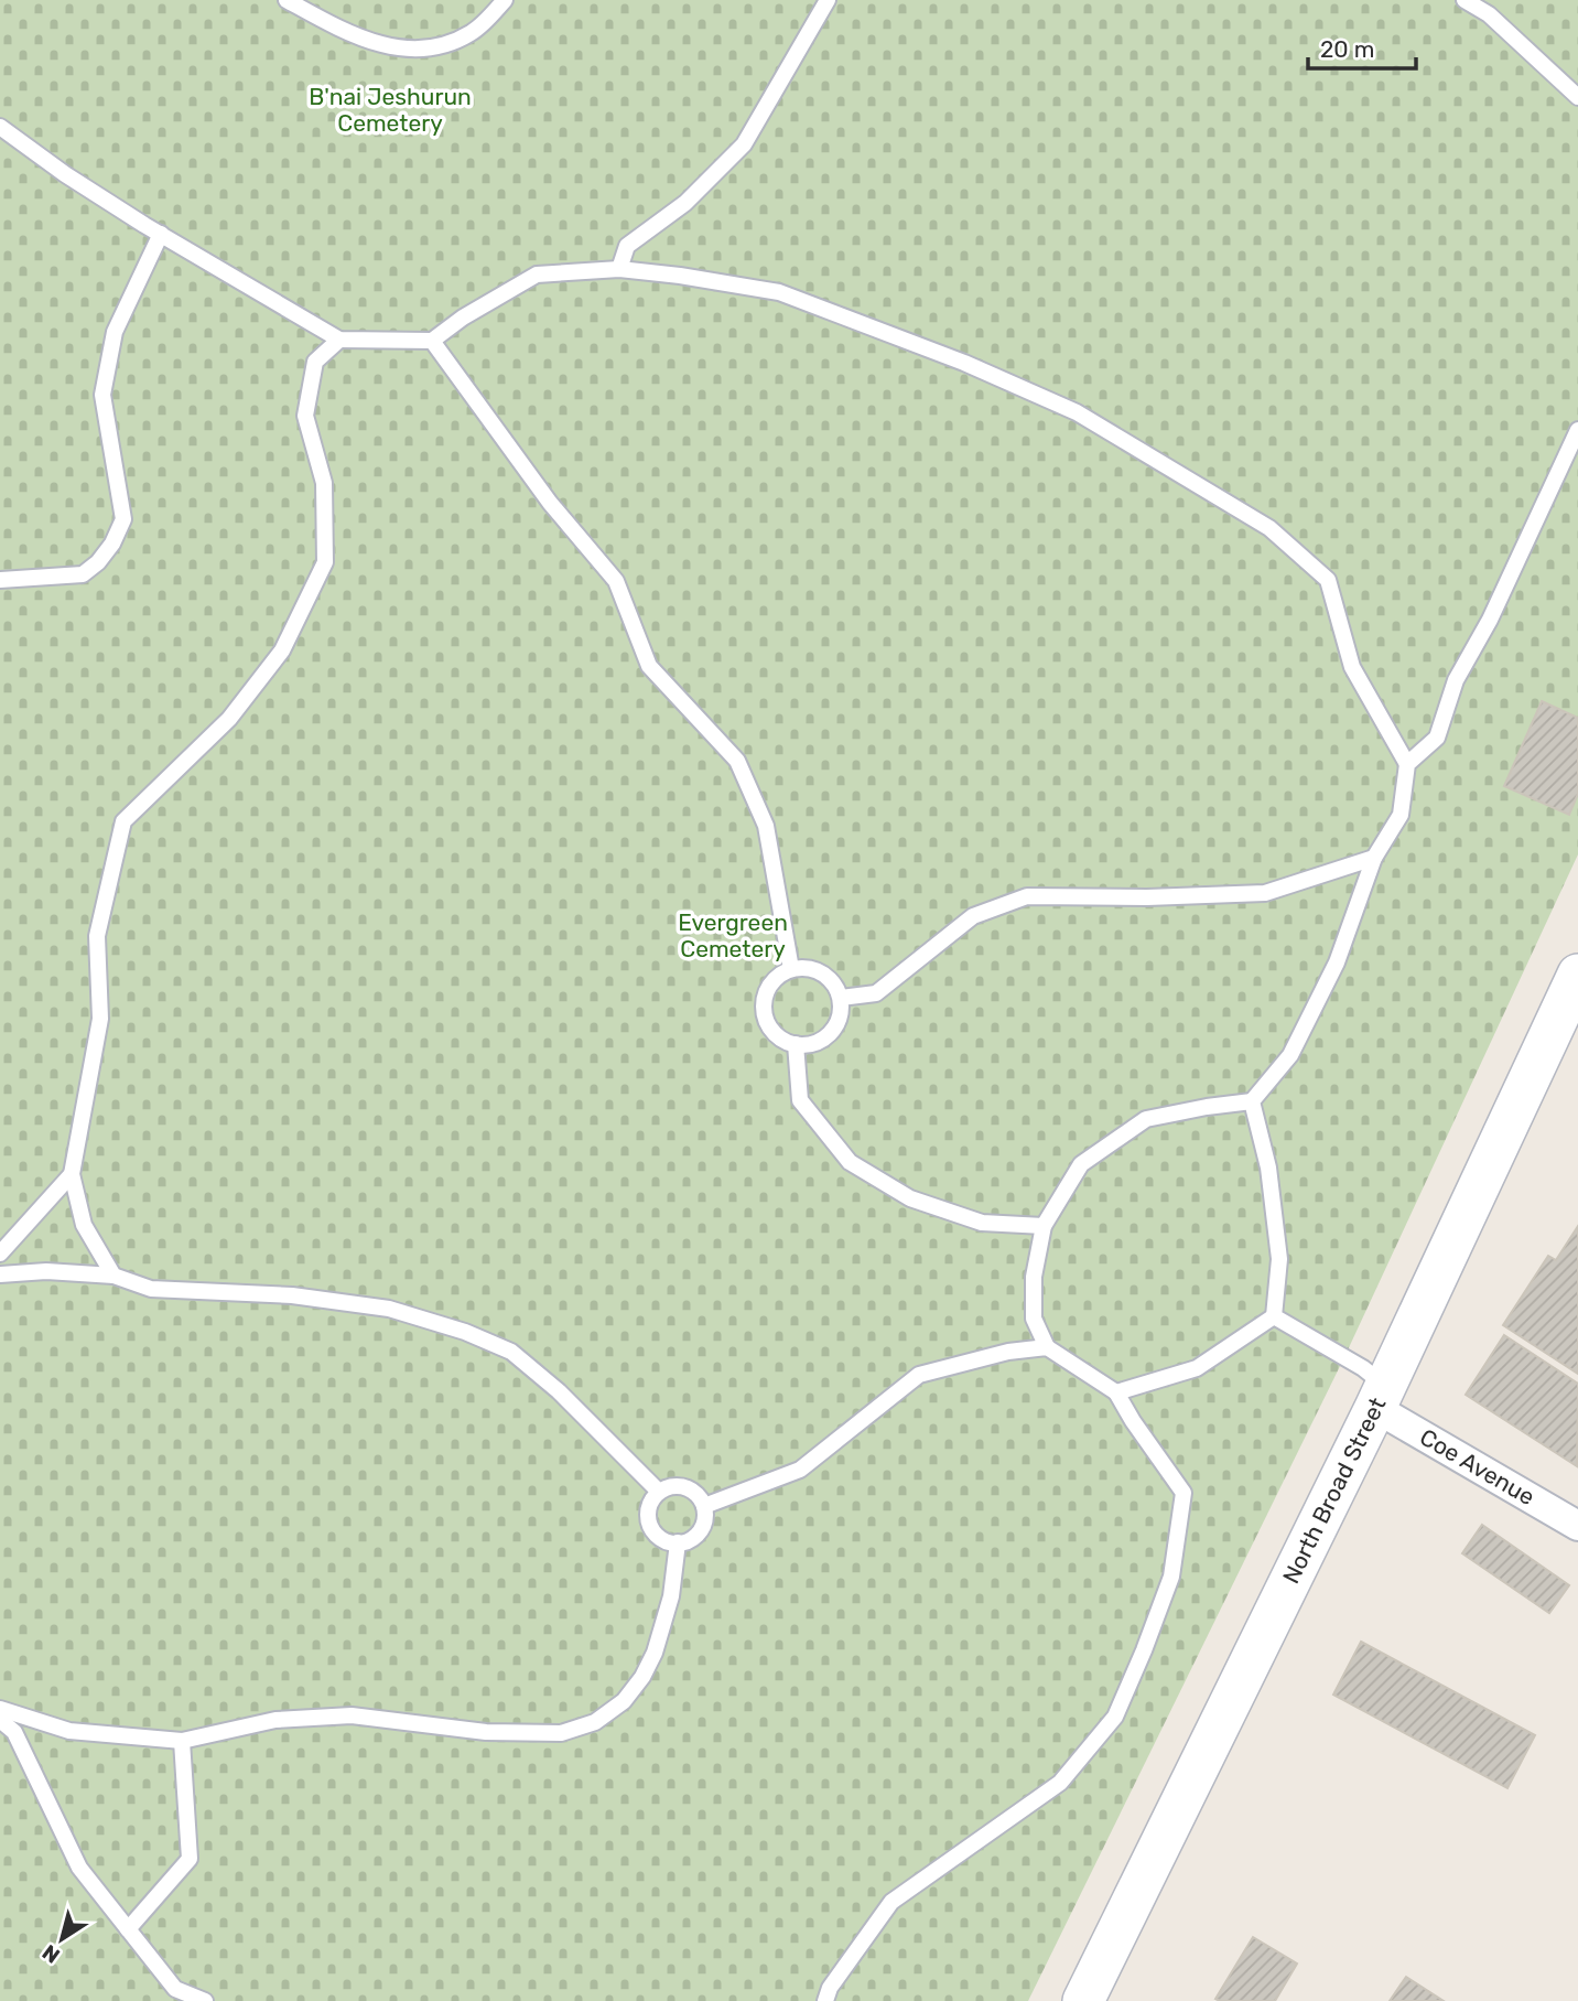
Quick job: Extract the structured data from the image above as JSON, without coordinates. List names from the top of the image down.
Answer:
{
  "streets": {
    "main road": ["North Broad Street"],
    "street": ["Coe Avenue"]
  },
  "crossings": [
    ["Coe Avenue", "North Broad Street"]
  ],
  "parks": ["B'nai Jeshurun Cemetery", "Evergreen Cemetery"],
  "scale_bar": "20 m",
  "north": "bottom left"
}
